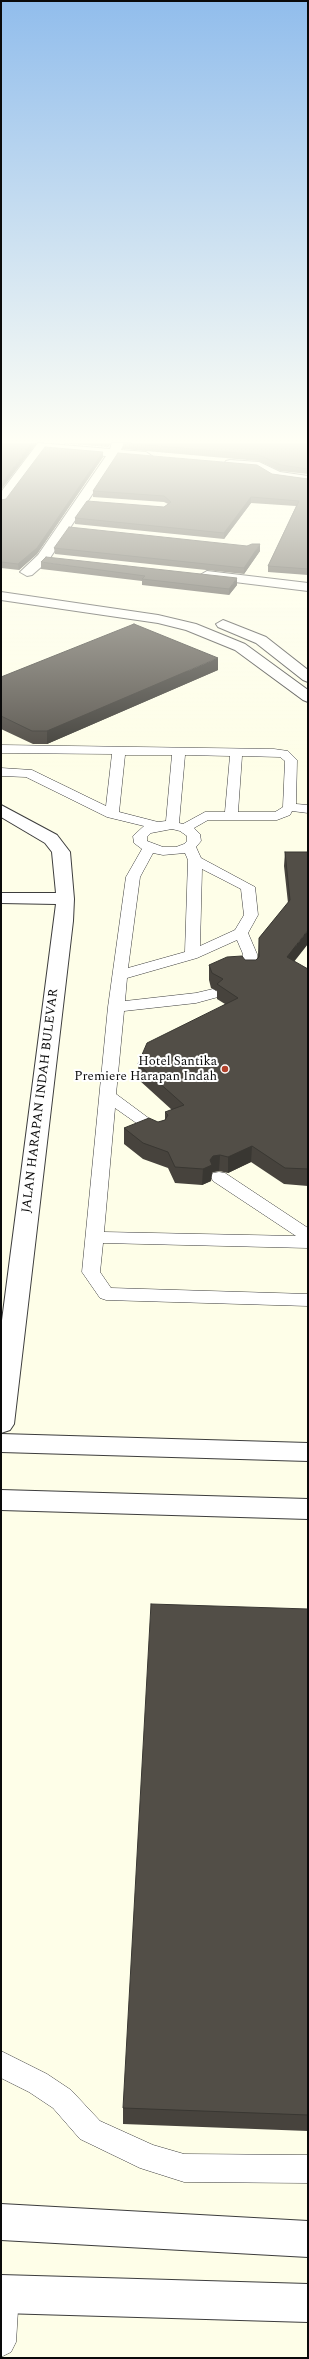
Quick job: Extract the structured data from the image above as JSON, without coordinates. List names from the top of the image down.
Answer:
{
  "streets": {
    "street": ["JALAN HARAPAN INDAH BULEVAR"]
  },
  "places": ["Hotel Santika Premiere Harapan Indah"]
}
